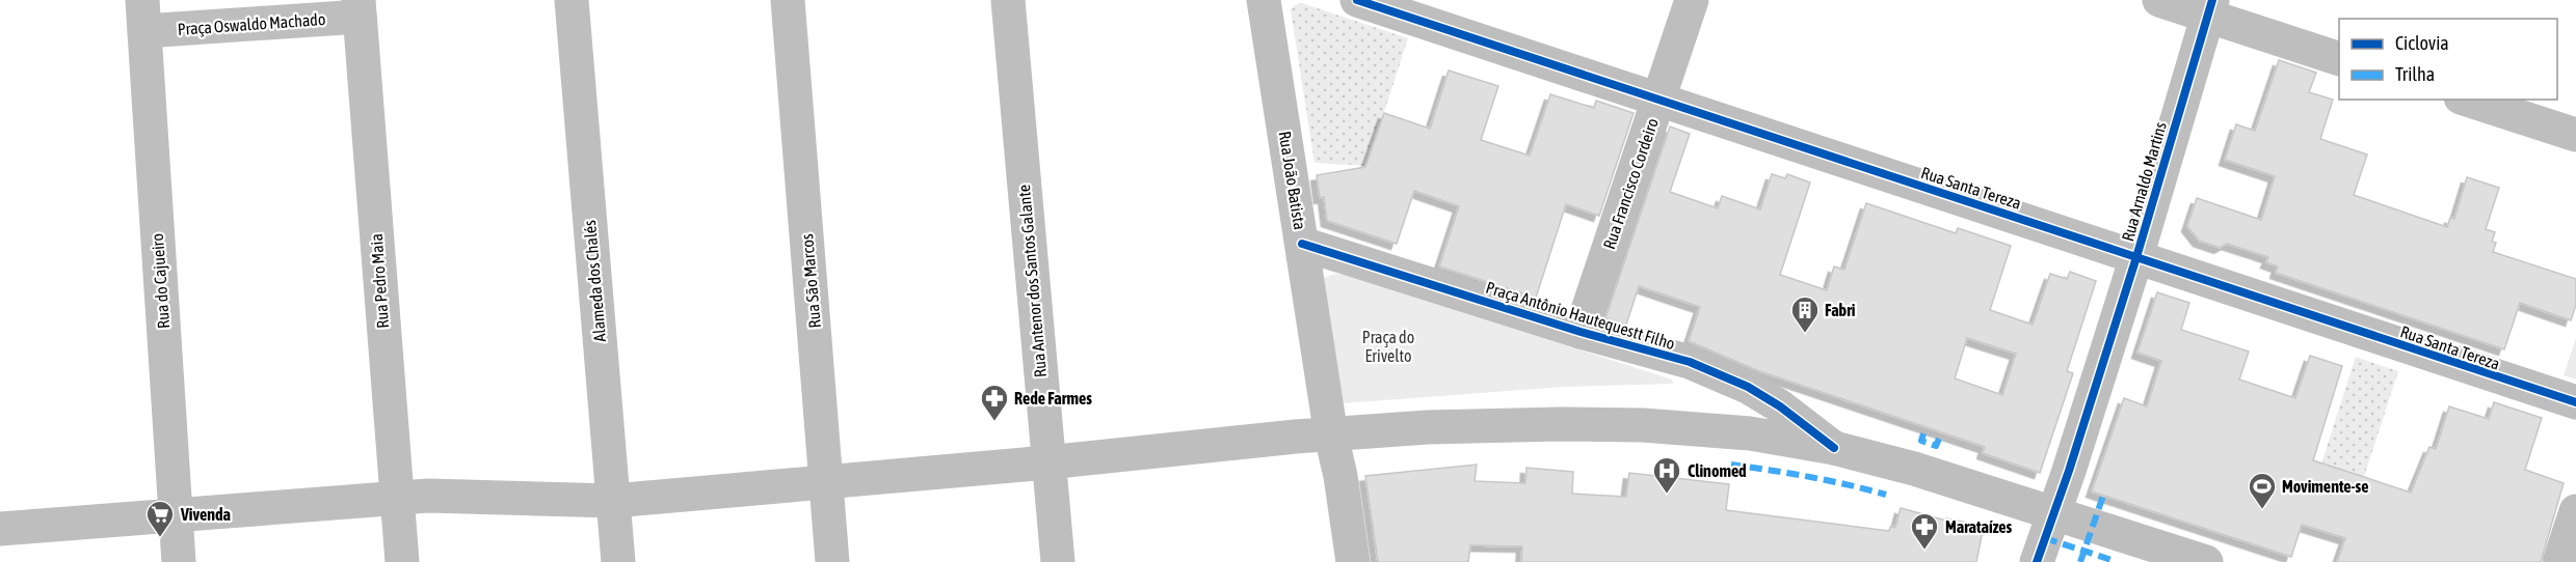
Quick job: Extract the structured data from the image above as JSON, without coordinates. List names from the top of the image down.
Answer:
{
  "streets": {
    "street": [
      "Praça Oswaldo Machado",
      "Rua João Batista",
      "Rua Arnaldo Martins",
      "Rua Francisco Cordeiro",
      "Rua Santa Tereza",
      "Rua do Cajueiro",
      "Rua Pedro Maia",
      "Alameda dos Chalés",
      "Rua São Marcos",
      "Rua Antenor dos Santos Galante",
      "Praça Antônio Hautequestt Filho"
    ]
  },
  "crossings": [
    ["Praça Oswaldo Machado", "Rua do Cajueiro"],
    ["Praça Oswaldo Machado", "Rua Pedro Maia"],
    ["Rua João Batista", "Praça Antônio Hautequestt Filho"],
    ["Rua Arnaldo Martins", "Rua Santa Tereza"],
    ["Rua Francisco Cordeiro", "Rua Santa Tereza"],
    ["Rua Francisco Cordeiro", "Praça Antônio Hautequestt Filho"]
  ],
  "parks": ["Praça do Erivelto"],
  "places": {
    "building": ["Fabri"],
    "pharmacy": ["Rede Farmes", "Marataízes"],
    "hospital": ["Clinomed"],
    "sports": ["Movimente-se"],
    "supermarket": ["Vivenda"]
  },
  "legend": ["Ciclovia", "Trilha"]
}
